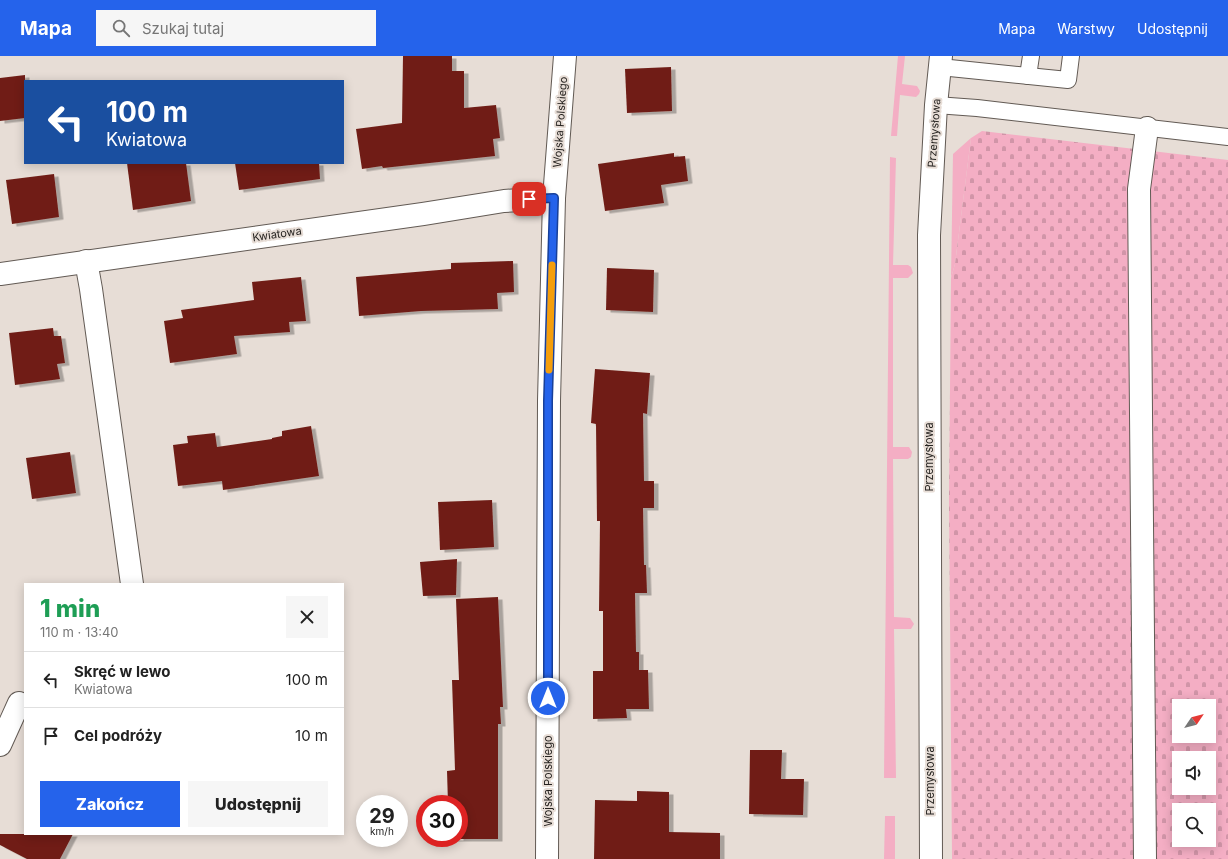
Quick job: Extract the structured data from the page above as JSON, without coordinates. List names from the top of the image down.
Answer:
{
  "streets": {
    "street": ["Wojska Polskiego", "Przemysłowa", "Kwiatowa"]
  },
  "crossings": [
    ["Wojska Polskiego", "Kwiatowa"]
  ],
  "north": "top right",
  "page": {
    "header": "Mapa",
    "search": "Szukaj tutaj",
    "nav": ["Mapa", "Warstwy", "Udostępnij"],
    "turn": ["100 m", "Kwiatowa"],
    "heading": ["1 min", "110 m · 13:40"],
    "list": [
      {
        "name": "Skręć w lewo",
        "note": "Kwiatowa",
        "value": "100 m"
      },
      {
        "name": "Cel podróży",
        "value": "10 m"
      }
    ],
    "buttons": ["Zakończ", "Udostępnij"],
    "speed": "29 km/h",
    "limit": "30"
  }
}
